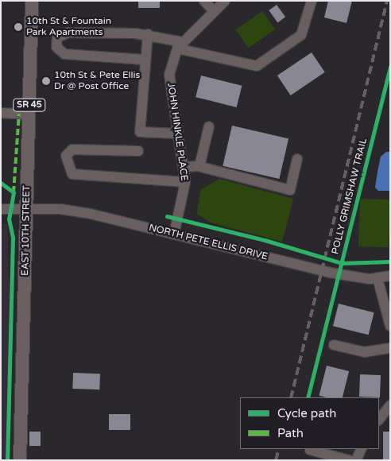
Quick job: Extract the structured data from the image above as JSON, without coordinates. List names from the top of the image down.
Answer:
{
  "streets": {
    "main road": ["SR 45", "EAST 10TH STREET"],
    "street": ["JOHN HINKLE PLACE", "NORTH PETE ELLIS DRIVE"],
    "cycle path": ["POLLY GRIMSHAW TRAIL"]
  },
  "crossings": [
    ["JOHN HINKLE PLACE", "NORTH PETE ELLIS DRIVE"],
    ["EAST 10TH STREET", "NORTH PETE ELLIS DRIVE"]
  ],
  "places": ["10th St & Fountain Park Apartments", "10th St & Pete Ellis Dr @ Post Office"],
  "legend": ["Cycle path", "Path"]
}
